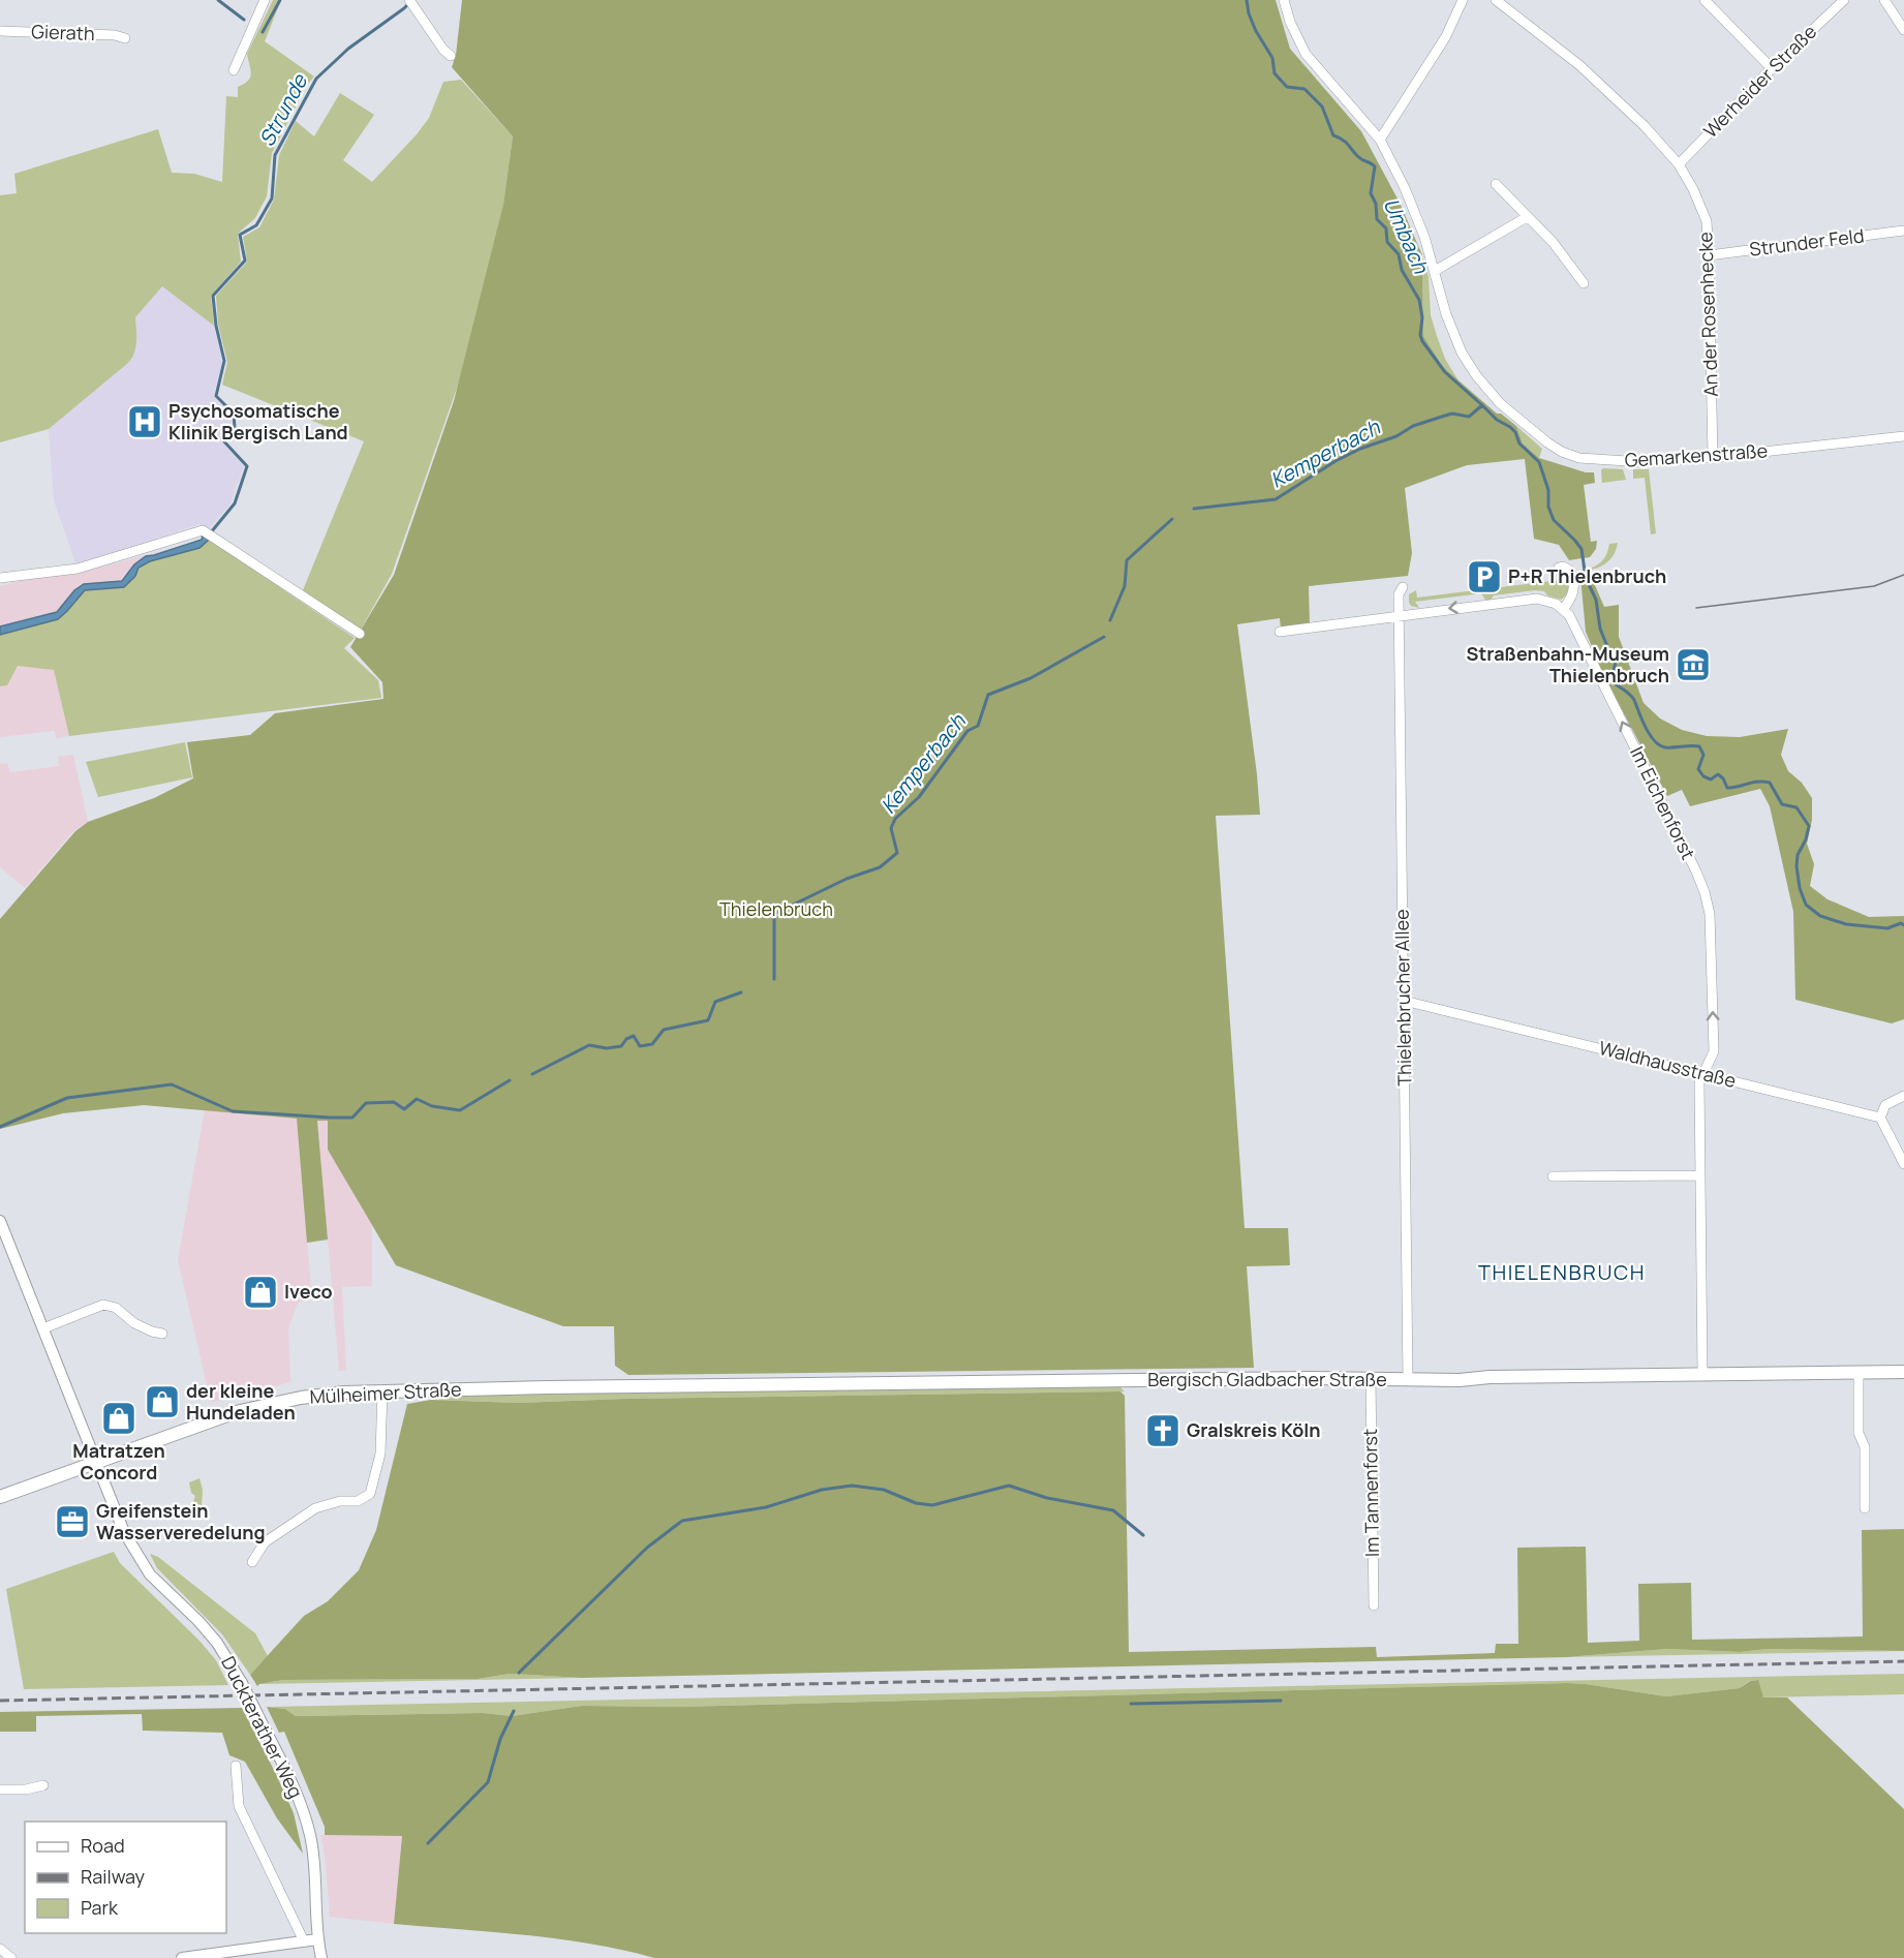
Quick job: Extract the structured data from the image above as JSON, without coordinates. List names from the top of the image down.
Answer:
{
  "streets": {
    "main road": ["Bergisch Gladbacher Straße", "Mülheimer Straße"],
    "street": [
      "Gierath",
      "Werheider Straße",
      "Strunder Feld",
      "An der Rosenhecke",
      "Gemarkenstraße",
      "Im Eichenforst",
      "Thielenbrucher Allee",
      "Waldhausstraße",
      "Im Tannenforst",
      "Duckterather Weg"
    ]
  },
  "crossings": [
    ["Werheider Straße", "An der Rosenhecke"],
    ["Strunder Feld", "An der Rosenhecke"],
    ["An der Rosenhecke", "Gemarkenstraße"],
    ["Im Eichenforst", "Waldhausstraße"],
    ["Im Eichenforst", "Bergisch Gladbacher Straße"],
    ["Thielenbrucher Allee", "Waldhausstraße"],
    ["Thielenbrucher Allee", "Bergisch Gladbacher Straße"],
    ["Bergisch Gladbacher Straße", "Mülheimer Straße"],
    ["Bergisch Gladbacher Straße", "Im Tannenforst"],
    ["Mülheimer Straße", "Duckterather Weg"]
  ],
  "one_way": ["Im Eichenforst"],
  "districts": ["THIELENBRUCH"],
  "water": ["Strunde", "Umbach", "Kemperbach"],
  "parks": ["Thielenbruch"],
  "places": {
    "hospital": ["Psychosomatische Klinik Bergisch Land"],
    "parking": ["P+R Thielenbruch"],
    "museum": ["Straßenbahn-Museum Thielenbruch"],
    "shop": ["Iveco", "der kleine Hundeladen", "Matratzen Concord"],
    "church": ["Gralskreis Köln"],
    "office": ["Greifenstein Wasserveredelung"]
  },
  "legend": ["Road", "Railway", "Park"]
}
